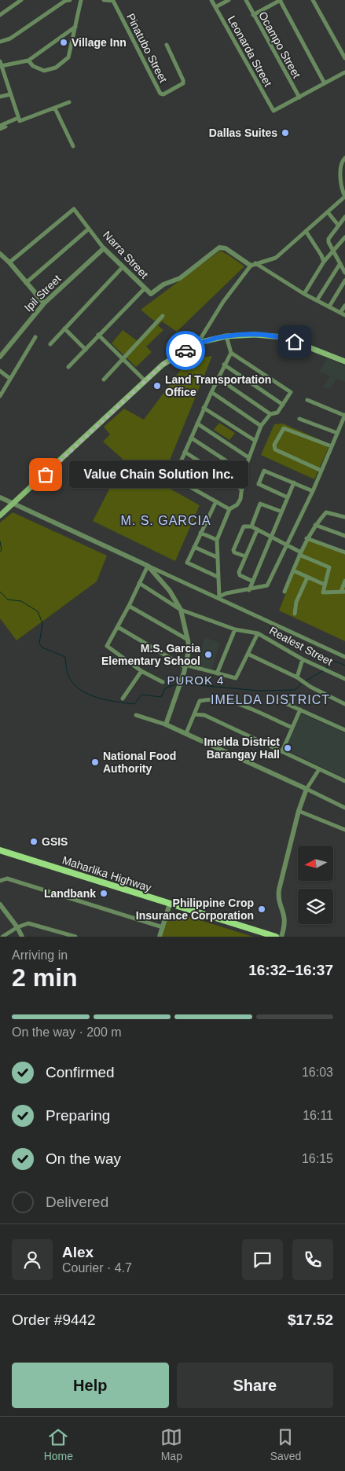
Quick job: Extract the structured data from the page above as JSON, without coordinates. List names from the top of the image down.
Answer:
{
  "streets": {
    "main road": ["Maharlika Highway"],
    "street": [
      "Ocampo Street",
      "Pinatubo Street",
      "Leonarda Street",
      "Narra Street",
      "Ipil Street",
      "Realest Street"
    ]
  },
  "crossings": [
    ["Ocampo Street", "Leonarda Street"],
    ["Narra Street", "Ipil Street"]
  ],
  "districts": ["M. S. GARCIA", "PUROK 4", "IMELDA DISTRICT"],
  "places": [
    "Village Inn",
    "Dallas Suites",
    "Land Transportation Office",
    "Value Chain Solution Inc.",
    "M.S. Garcia Elementary School",
    "Imelda District Barangay Hall",
    "National Food Authority",
    "GSIS",
    "Landbank",
    "Philippine Crop Insurance Corporation"
  ],
  "north": "left",
  "page": {
    "bubble": "Value Chain Solution Inc.",
    "heading": ["2 min", "Arriving in", "16:32–16:37"],
    "panel": [
      "Alex",
      "Courier · 4.7",
      "Order #9442",
      "$17.52"
    ],
    "bar": "On the way · 200 m",
    "list": [
      ["Confirmed", "16:03"],
      ["Preparing", "16:11"],
      ["On the way", "16:15"],
      "Delivered"
    ],
    "buttons": ["Help", "Share"],
    "tabs": ["Home", "Map", "Saved"]
  }
}
